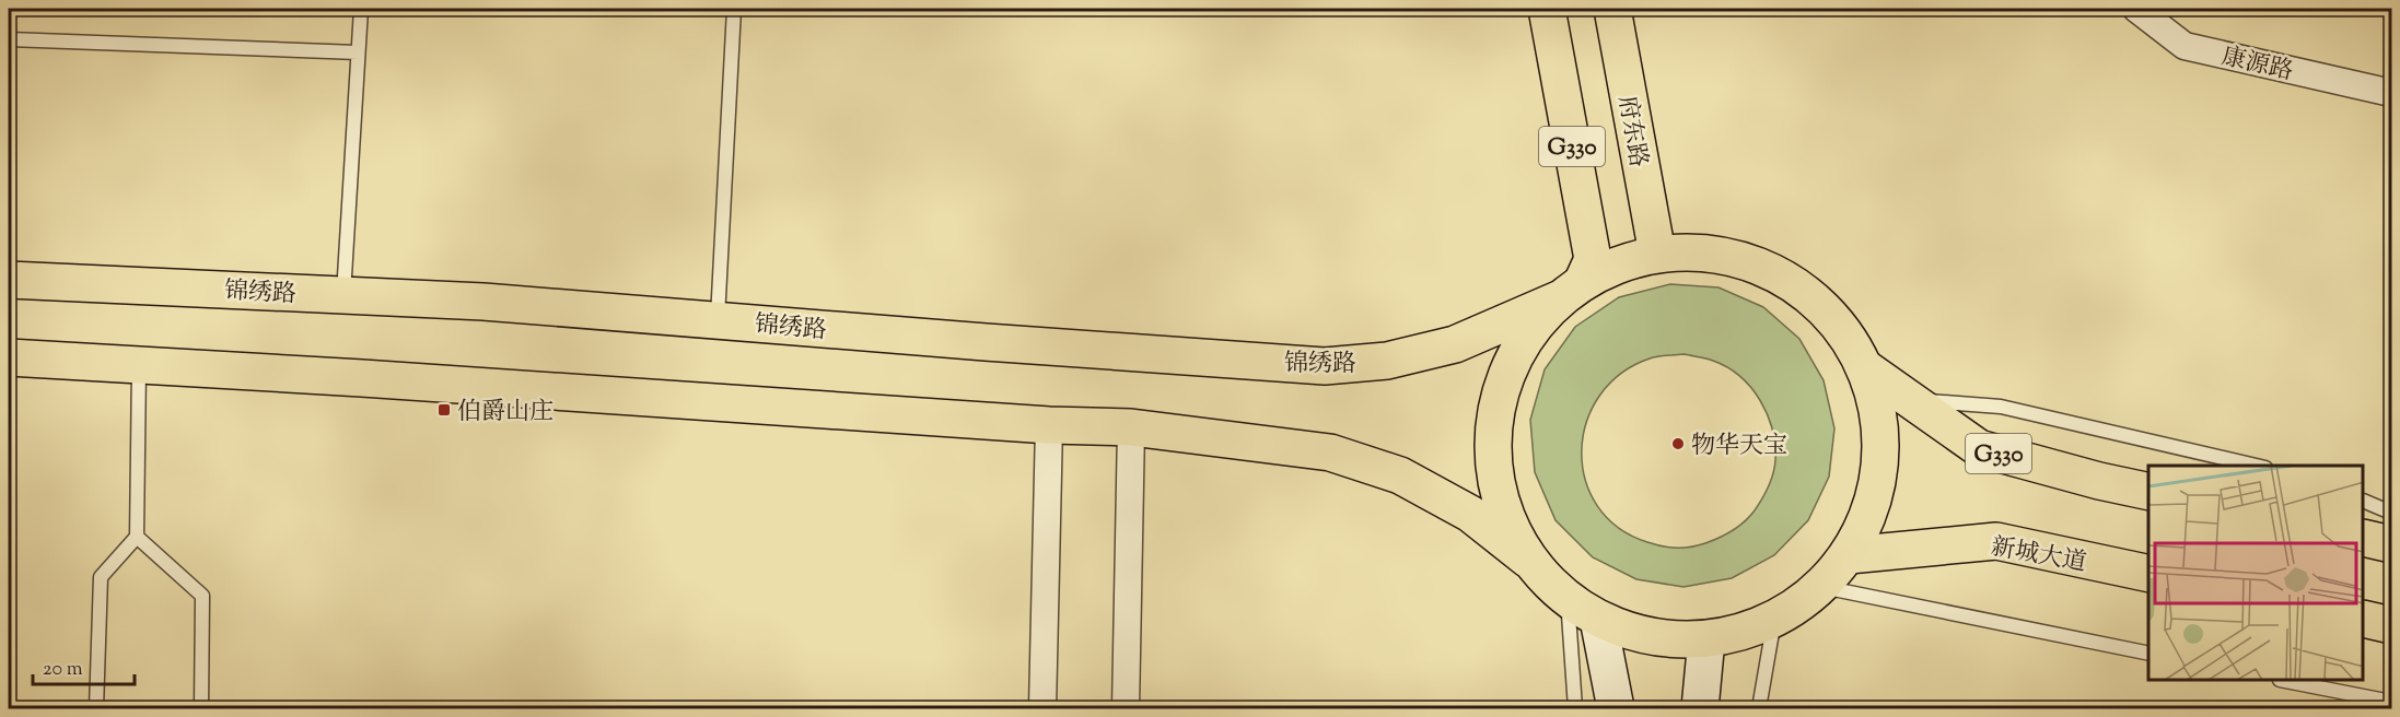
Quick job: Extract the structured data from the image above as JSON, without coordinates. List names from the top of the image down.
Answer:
{
  "streets": {
    "main road": [
      "府东路",
      "G330",
      "锦绣路",
      "新城大道"
    ],
    "street": ["康源路"]
  },
  "crossings": [
    ["G330", "锦绣路"]
  ],
  "places": {
    "transit": ["伯爵山庄"],
    "other": ["物华天宝"]
  },
  "scale_bar": "20 m"
}
